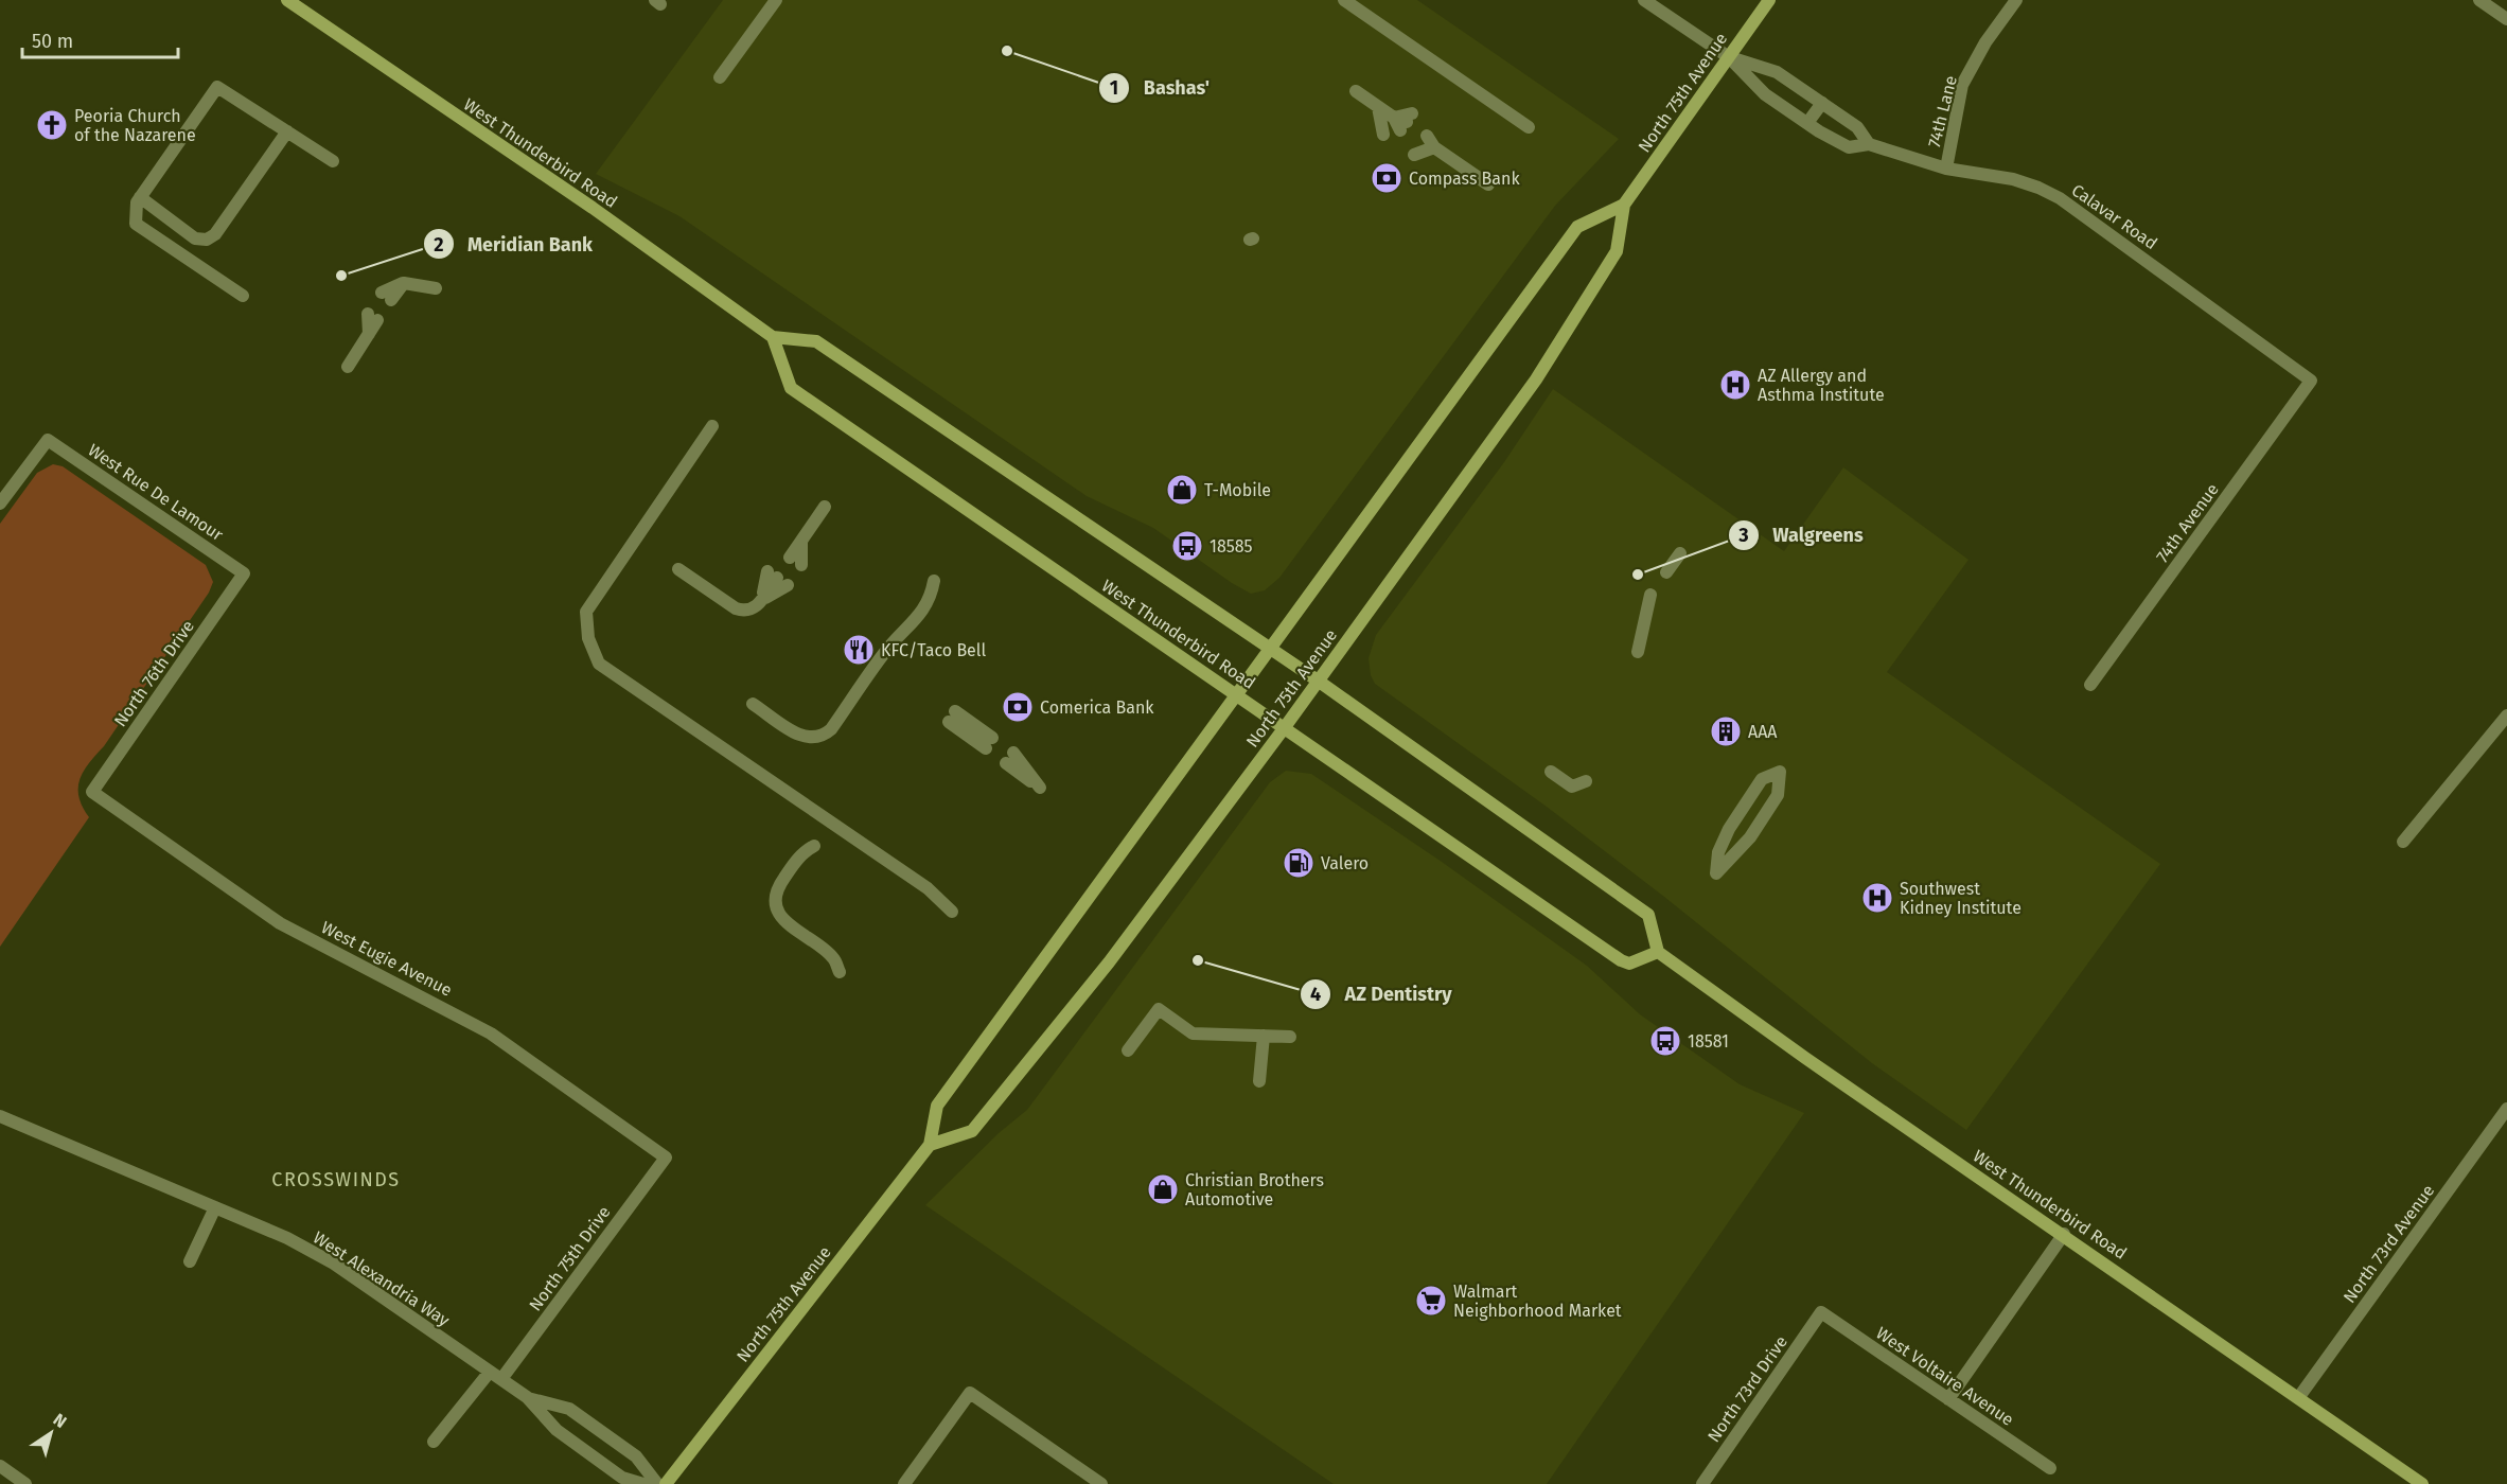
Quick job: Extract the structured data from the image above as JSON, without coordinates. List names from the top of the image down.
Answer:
{
  "streets": {
    "main road": ["North 75th Avenue", "West Thunderbird Road"],
    "street": [
      "74th Lane",
      "Calavar Road",
      "West Rue De Lamour",
      "74th Avenue",
      "North 76th Drive",
      "West Eugie Avenue",
      "North 73rd Avenue",
      "North 75th Drive",
      "West Alexandria Way",
      "West Voltaire Avenue",
      "North 73rd Drive"
    ]
  },
  "crossings": [
    ["North 75th Avenue", "West Thunderbird Road"],
    ["North 75th Avenue", "Calavar Road"],
    ["74th Lane", "Calavar Road"],
    ["West Thunderbird Road", "North 73rd Avenue"],
    ["Calavar Road", "74th Avenue"],
    ["West Rue De Lamour", "North 76th Drive"],
    ["North 76th Drive", "West Eugie Avenue"],
    ["West Eugie Avenue", "North 75th Drive"],
    ["North 75th Drive", "West Alexandria Way"],
    ["West Voltaire Avenue", "North 73rd Drive"]
  ],
  "districts": ["CROSSWINDS"],
  "places": {
    "other": [
      "Bashas'",
      "Meridian Bank",
      "Walgreens",
      "AZ Dentistry"
    ],
    "church": ["Peoria Church of the Nazarene"],
    "bank": ["Compass Bank", "Comerica Bank"],
    "hospital": ["AZ Allergy and Asthma Institute", "Southwest Kidney Institute"],
    "shop": ["T-Mobile", "Christian Brothers Automotive"],
    "bus stop": ["18585", "18581"],
    "restaurant": ["KFC/Taco Bell"],
    "building": ["AAA"],
    "fuel station": ["Valero"],
    "supermarket": ["Walmart Neighborhood Market"]
  },
  "scale_bar": "50 m",
  "north": "top right"
}
